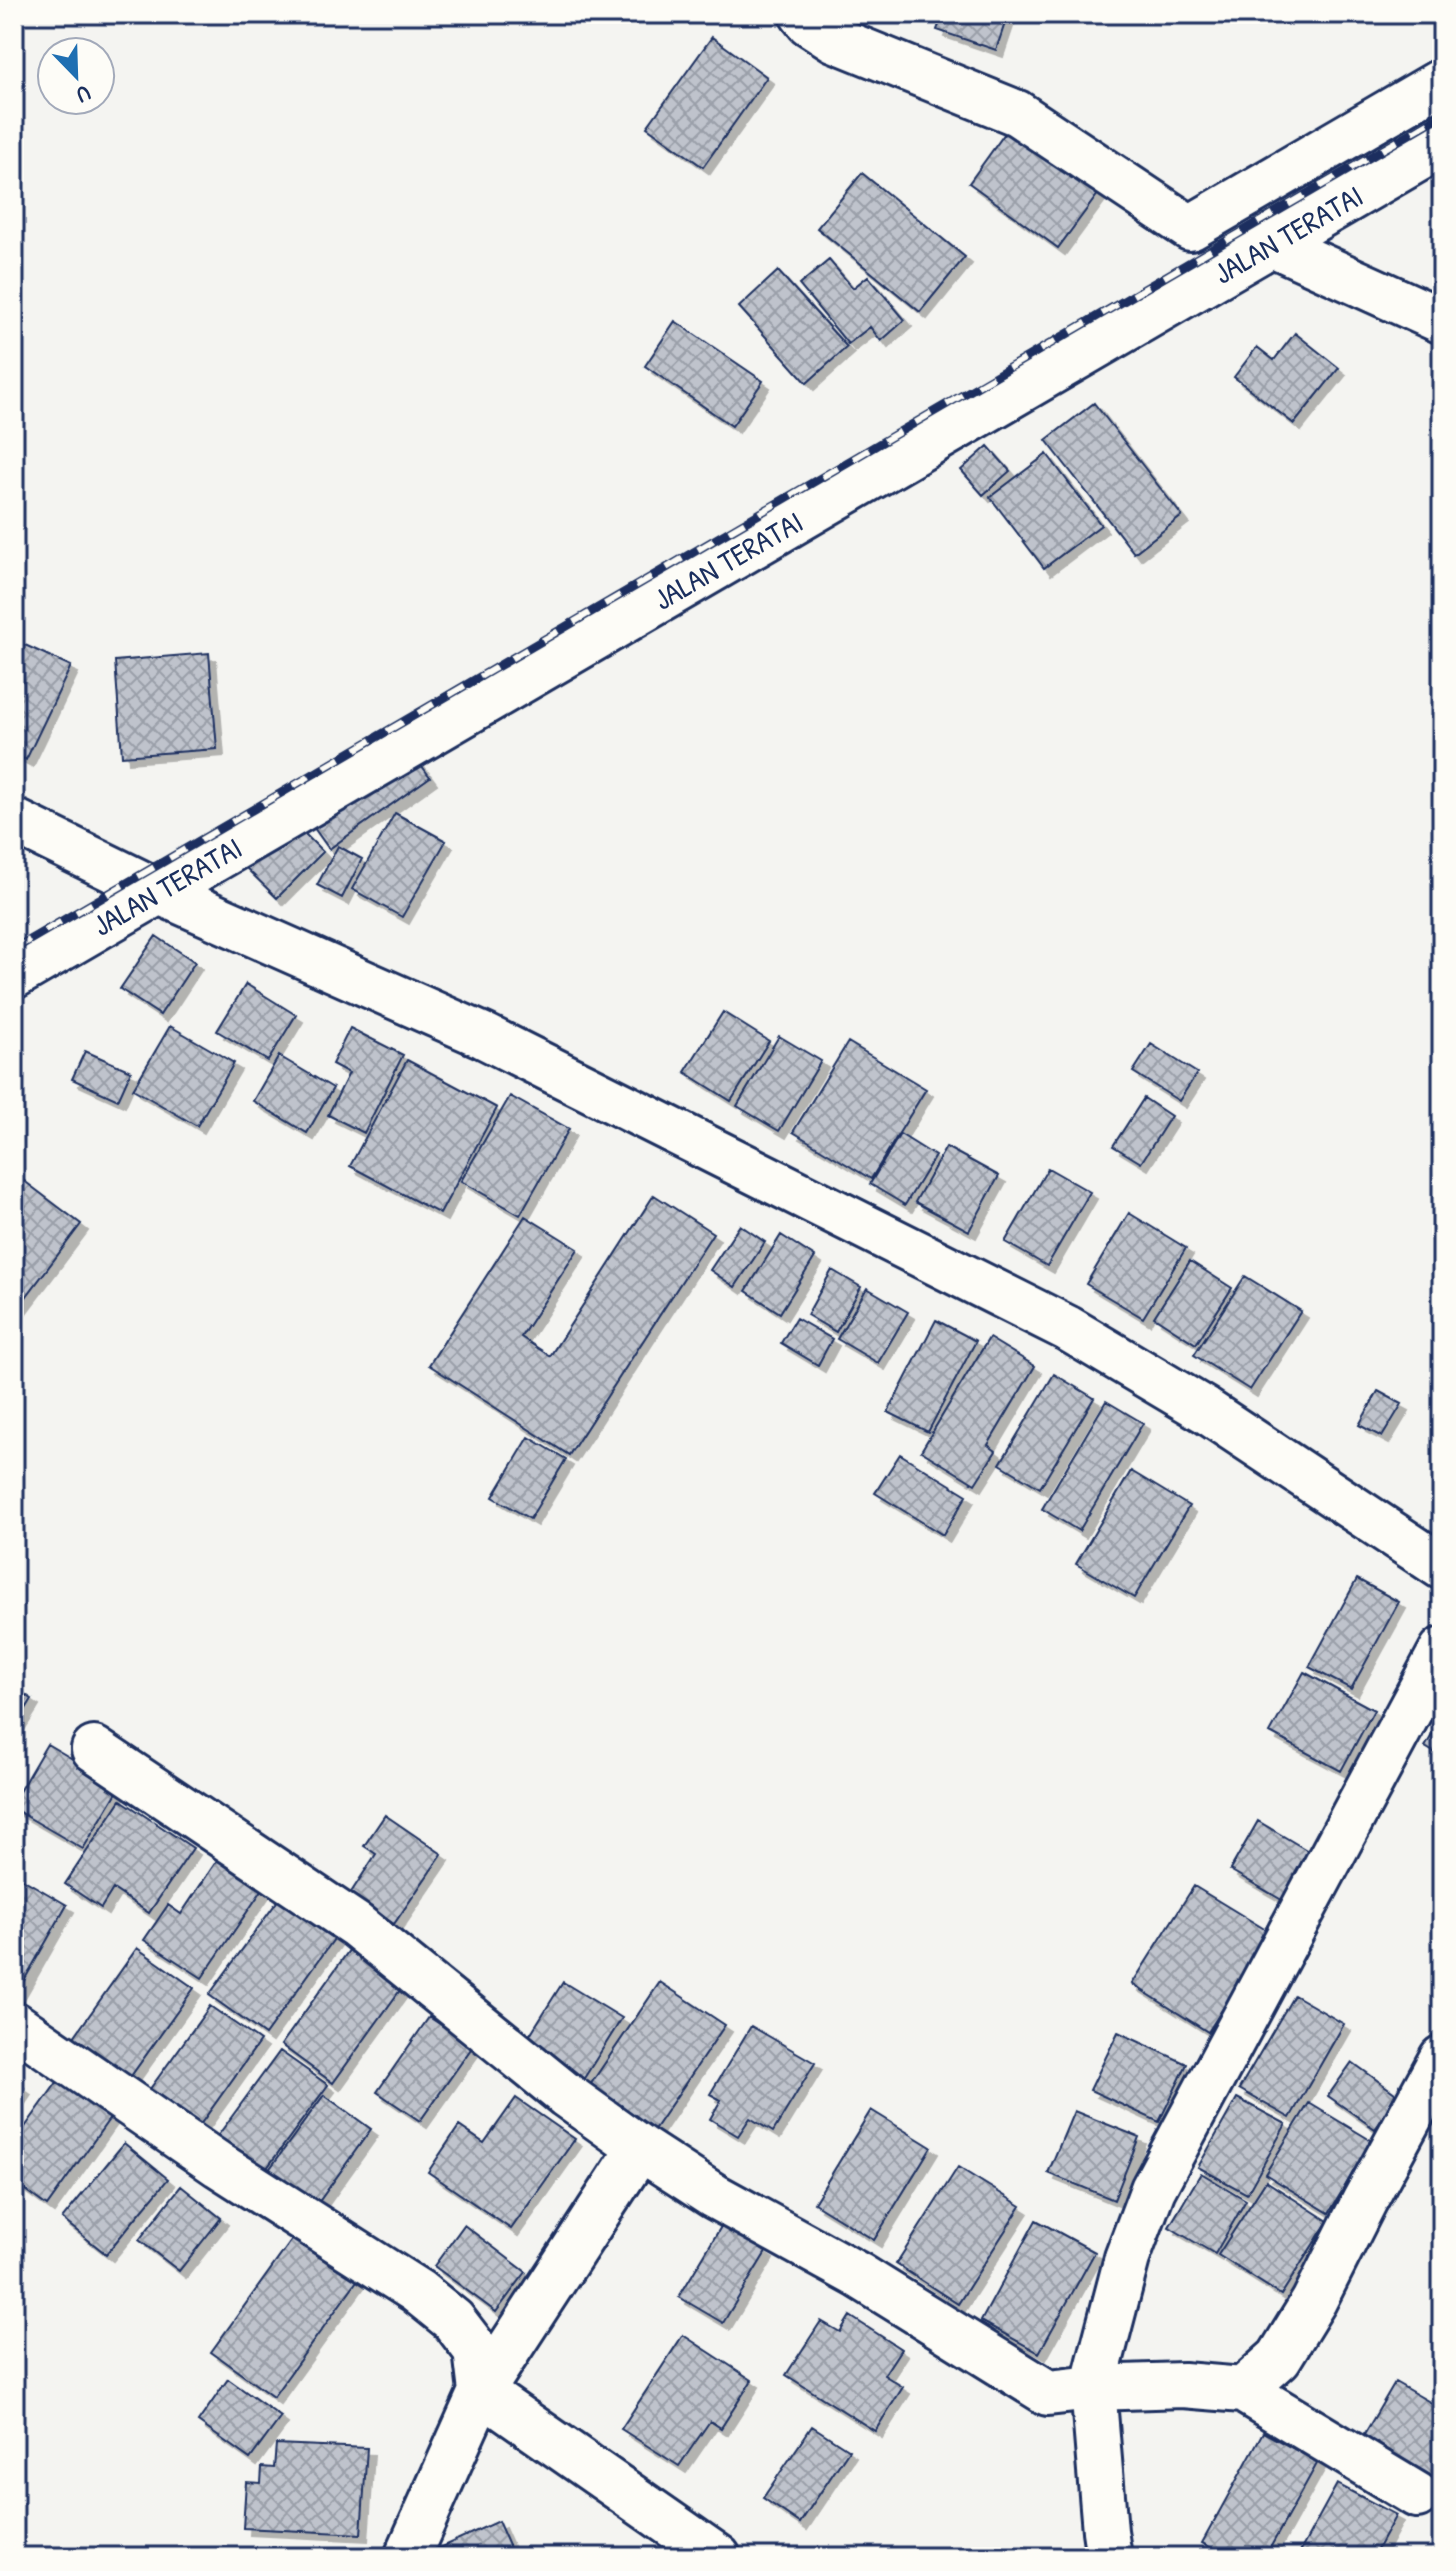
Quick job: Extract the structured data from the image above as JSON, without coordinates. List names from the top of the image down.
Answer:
{
  "streets": {
    "street": ["JALAN TERATAI"]
  },
  "north": "bottom right"
}
